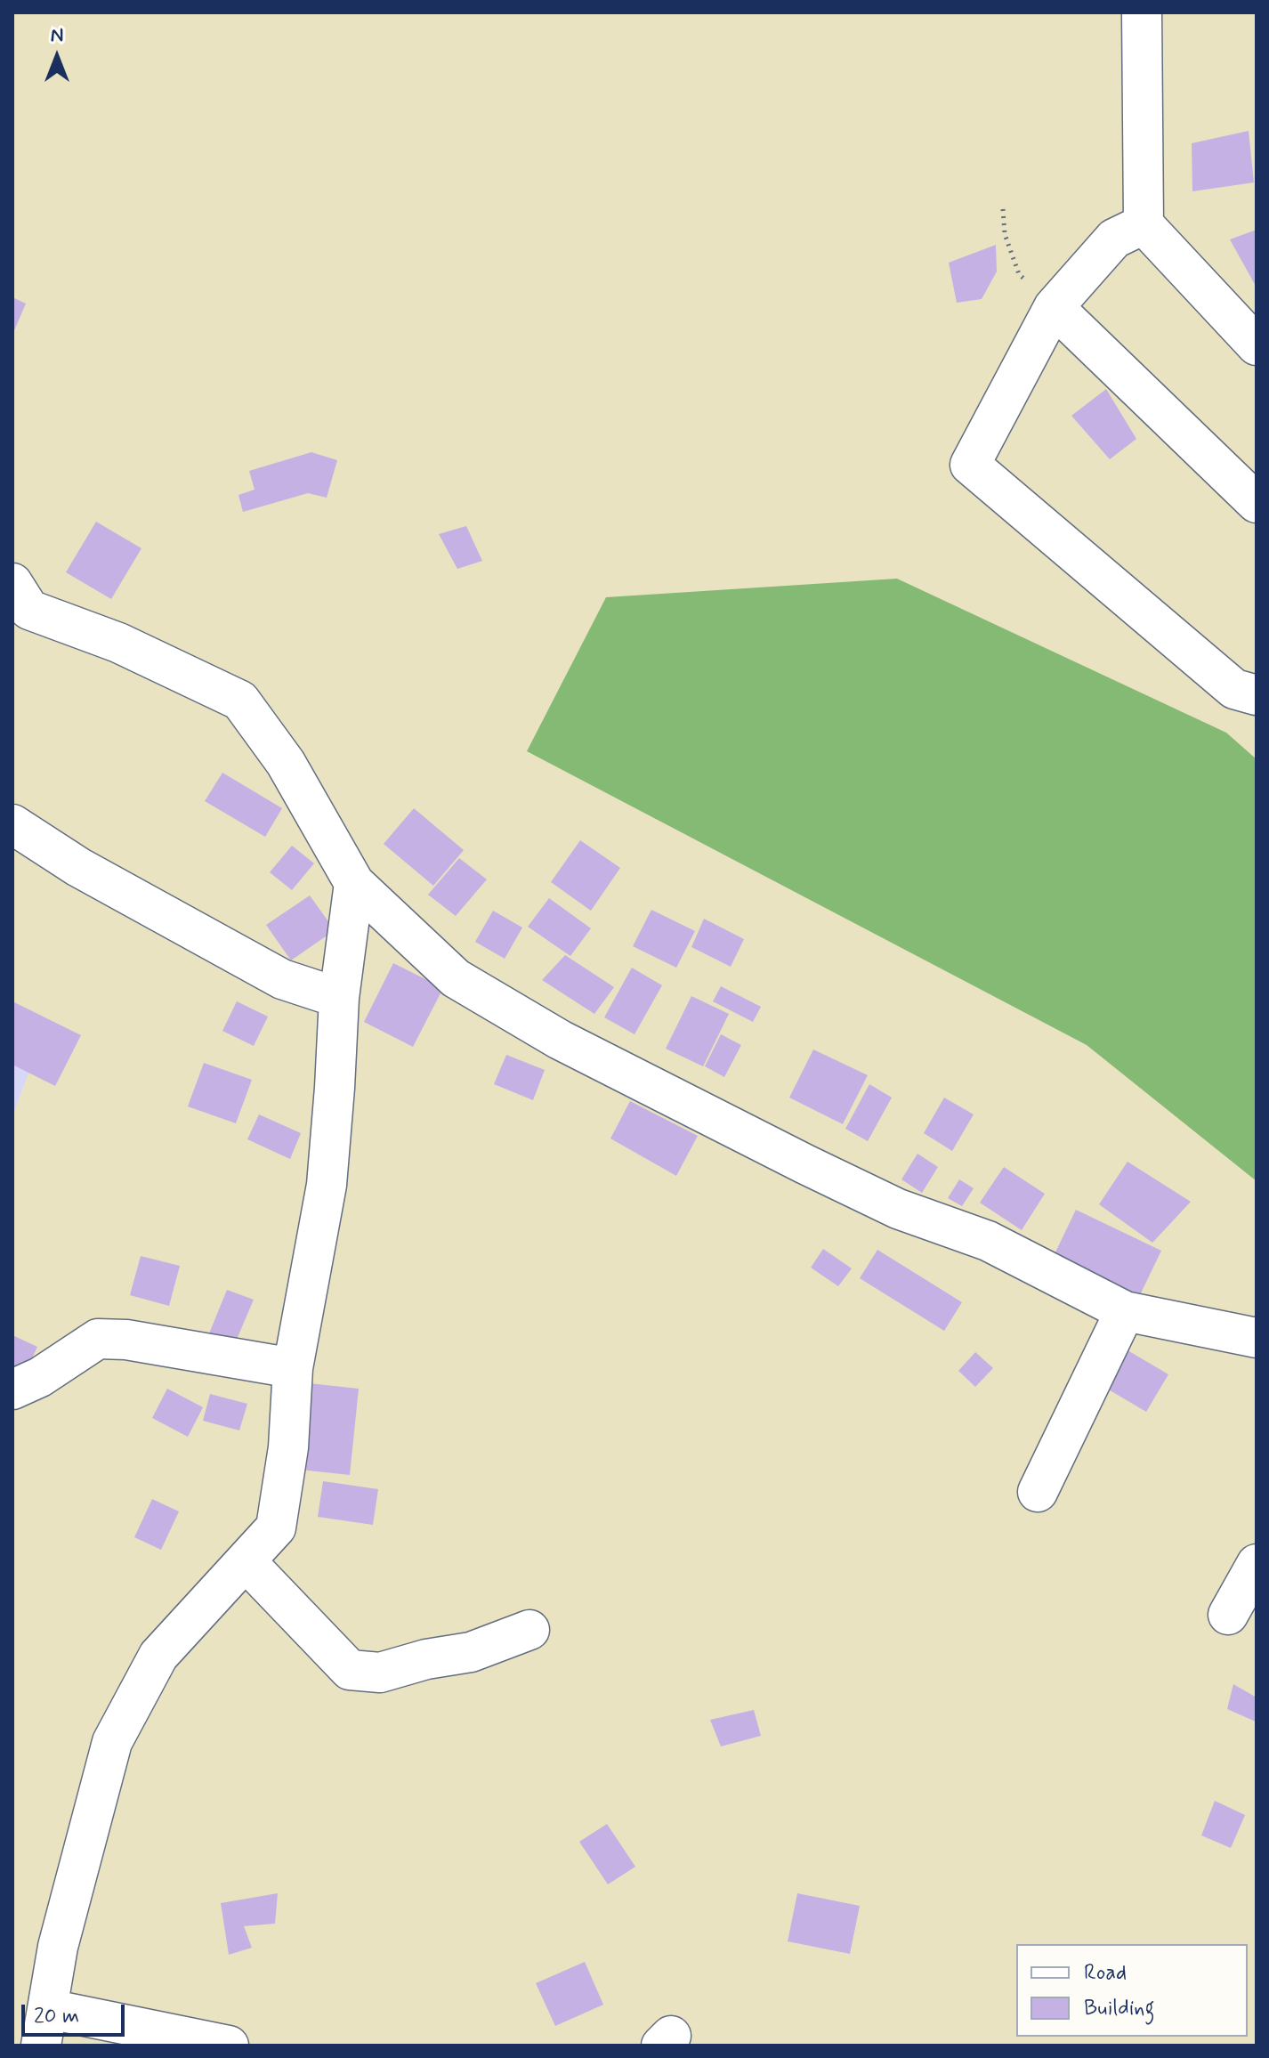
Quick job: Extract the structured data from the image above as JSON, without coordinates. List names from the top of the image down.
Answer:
{
  "legend": ["Road", "Building"],
  "scale_bar": "20 m",
  "north": "top"
}
